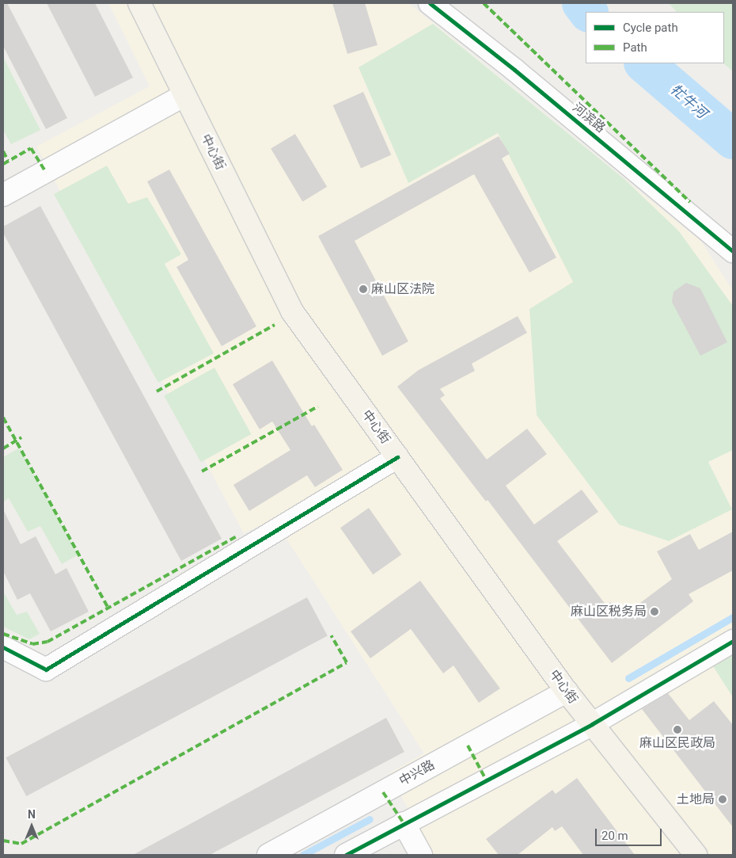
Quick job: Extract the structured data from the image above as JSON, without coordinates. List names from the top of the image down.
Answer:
{
  "streets": {
    "main road": ["中心街"],
    "street": ["河滨路", "中兴路"]
  },
  "crossings": [
    ["中心街", "中兴路"]
  ],
  "water": ["牤牛河"],
  "places": [
    "麻山区法院",
    "麻山区税务局",
    "麻山区民政局",
    "土地局"
  ],
  "legend": ["Cycle path", "Path"],
  "scale_bar": "20 m",
  "north": "top"
}
